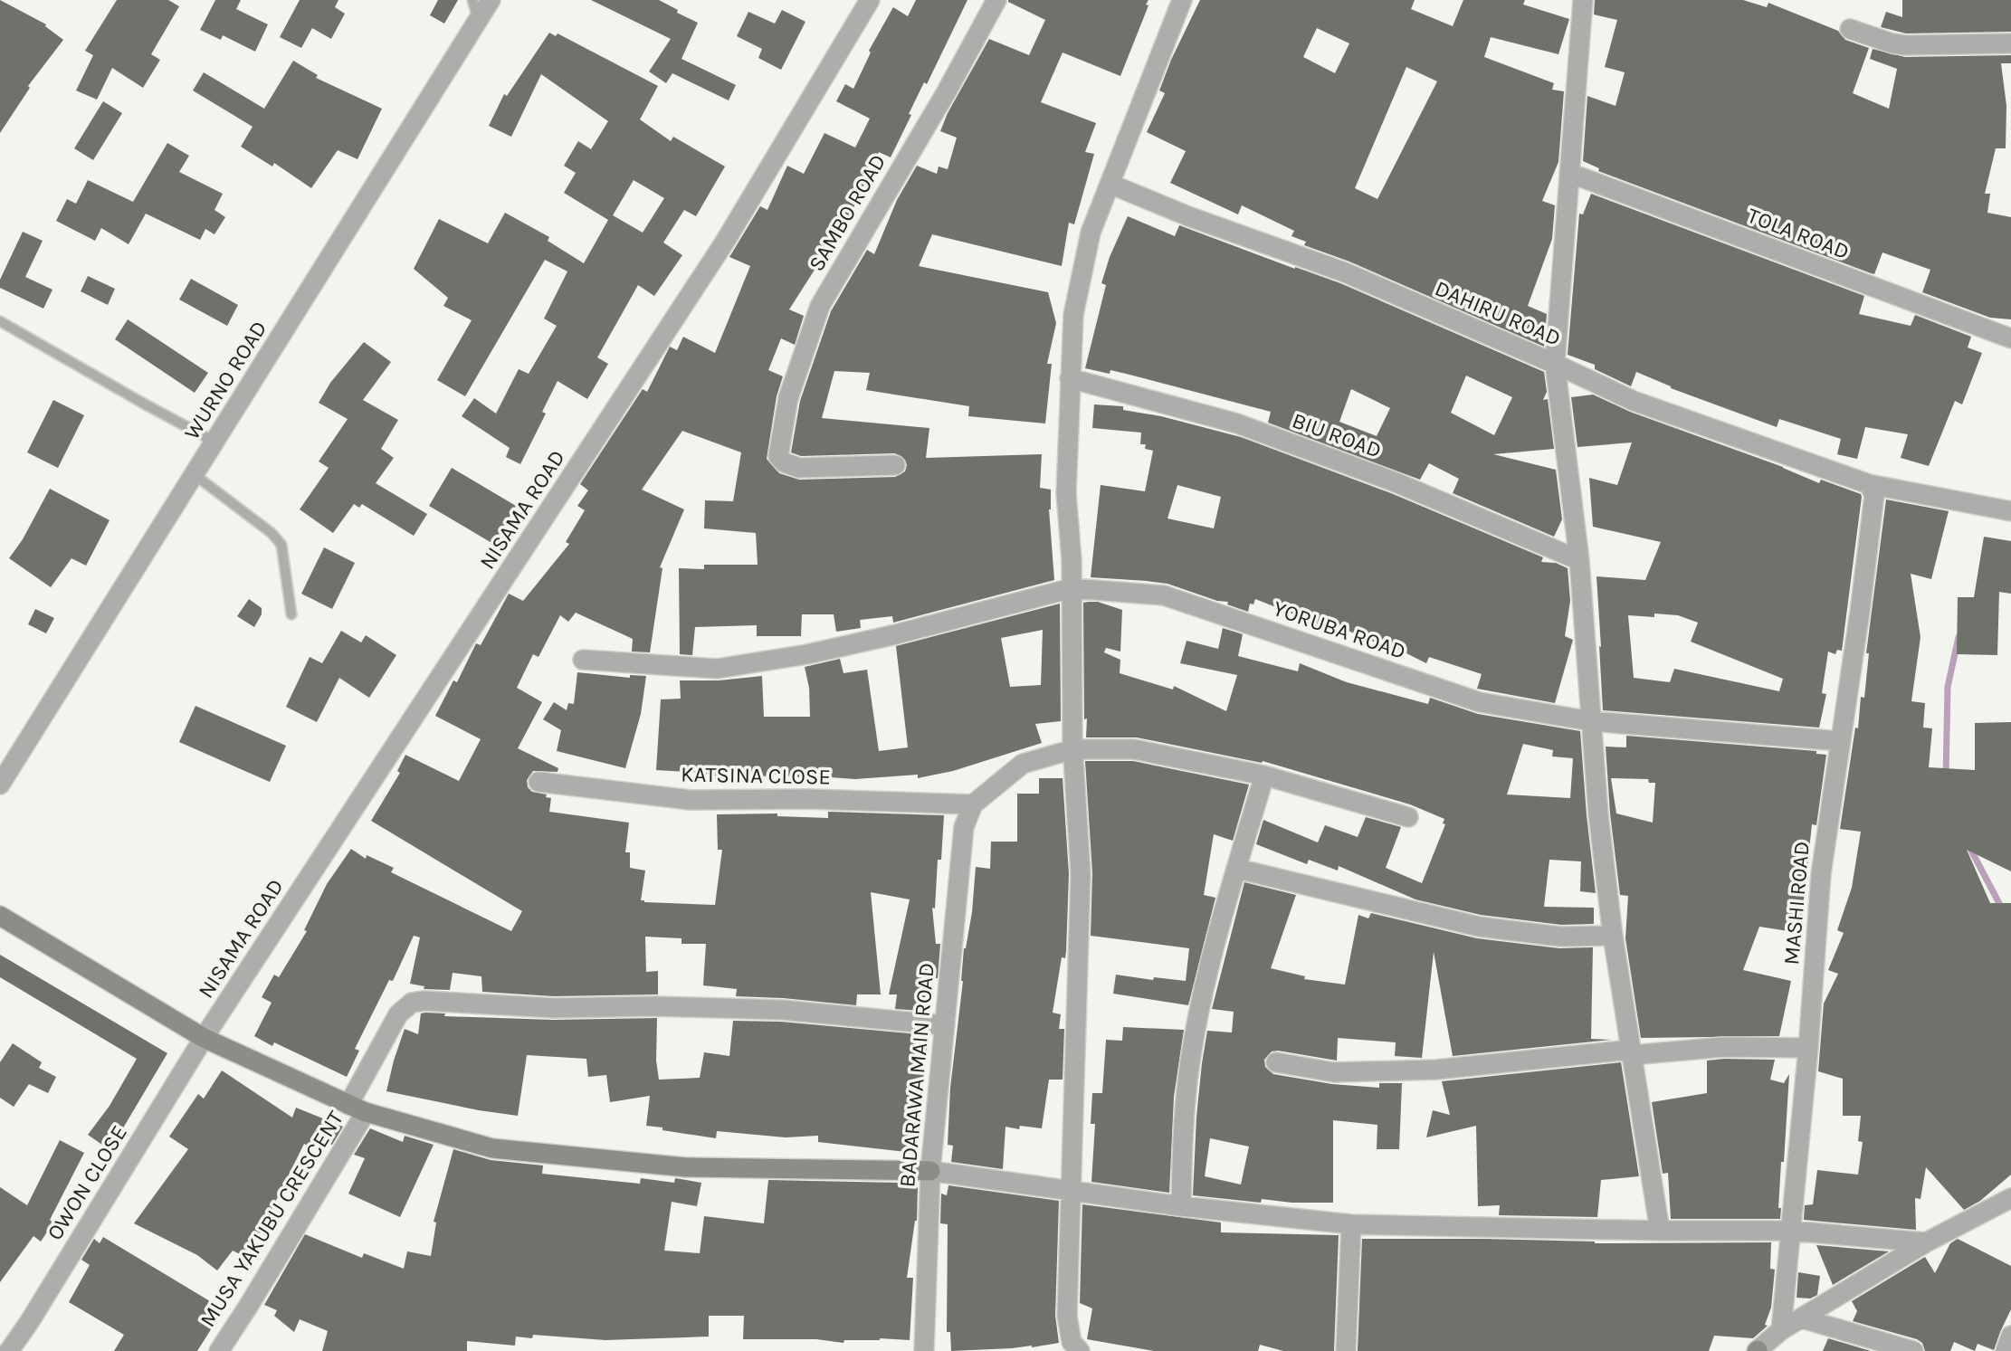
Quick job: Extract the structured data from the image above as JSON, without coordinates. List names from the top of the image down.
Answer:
{
  "streets": {
    "street": [
      "SAMBO ROAD",
      "TOLA ROAD",
      "DAHIRU ROAD",
      "WURNO ROAD",
      "BIU ROAD",
      "NISAMA ROAD",
      "YORUBA ROAD",
      "KATSINA CLOSE",
      "MASHI ROAD",
      "BADARAWA MAIN ROAD",
      "OWON CLOSE",
      "MUSA YAKUBU CRESCENT"
    ]
  },
  "crossings": [
    ["DAHIRU ROAD", "MASHI ROAD"],
    ["NISAMA ROAD", "OWON CLOSE"],
    ["YORUBA ROAD", "MASHI ROAD"],
    ["KATSINA CLOSE", "BADARAWA MAIN ROAD"],
    ["BADARAWA MAIN ROAD", "MUSA YAKUBU CRESCENT"]
  ]
}
